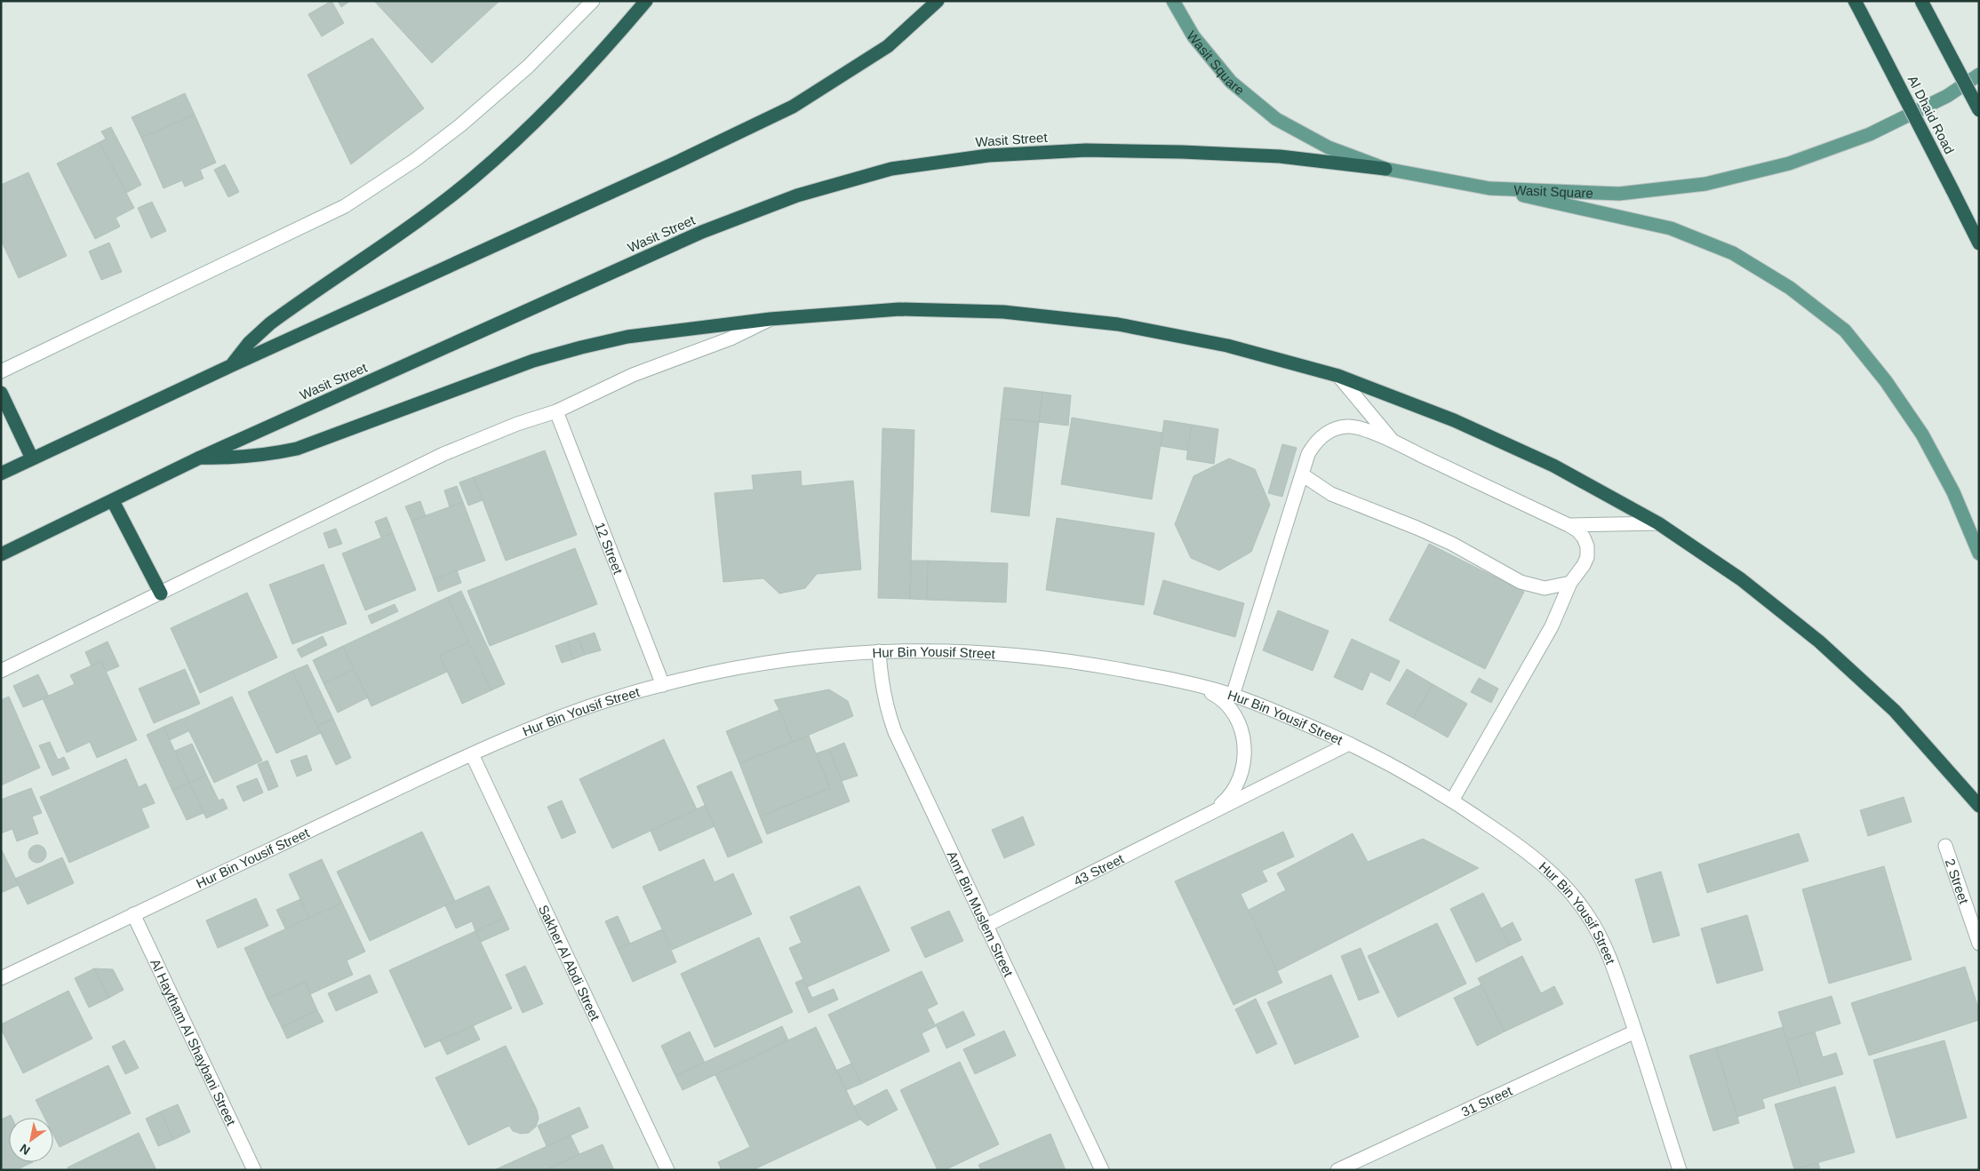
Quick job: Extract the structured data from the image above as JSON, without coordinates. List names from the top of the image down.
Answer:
{
  "streets": {
    "highway": ["Al Dhaid Road", "Wasit Street"],
    "main road": ["Wasit Square"],
    "street": [
      "12 Street",
      "Hur Bin Yousif Street",
      "43 Street",
      "2 Street",
      "Amr Bin Muslem Street",
      "Sakher Al Abdi Street",
      "Al Haytham Al Shaybani Street",
      "31 Street"
    ]
  },
  "crossings": [
    ["Wasit Square", "Wasit Street"],
    ["12 Street", "Hur Bin Yousif Street"],
    ["Hur Bin Yousif Street", "43 Street"],
    ["Hur Bin Yousif Street", "Amr Bin Muslem Street"],
    ["Hur Bin Yousif Street", "Sakher Al Abdi Street"],
    ["Hur Bin Yousif Street", "Al Haytham Al Shaybani Street"],
    ["Hur Bin Yousif Street", "31 Street"],
    ["43 Street", "Amr Bin Muslem Street"]
  ],
  "north": "bottom left"
}
